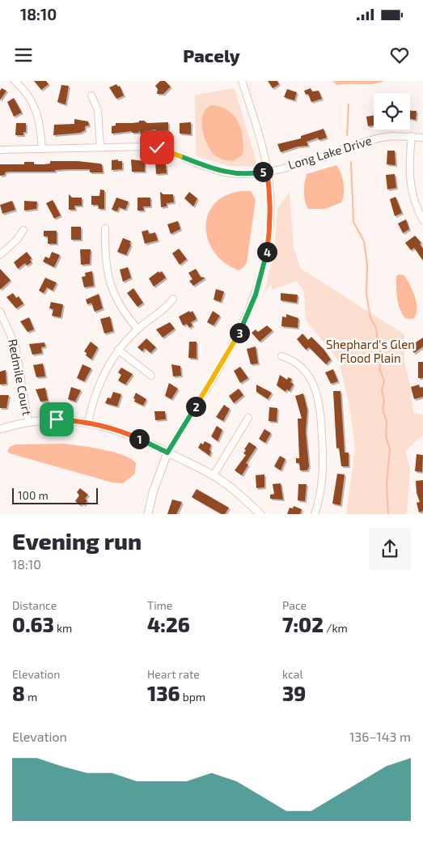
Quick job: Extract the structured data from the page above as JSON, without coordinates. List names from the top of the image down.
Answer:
{
  "streets": {
    "street": ["Long Lake Drive", "Redmile Court"]
  },
  "parks": ["Shephard's Glen Flood Plain"],
  "scale_bar": "100 m",
  "page": {
    "status": "18:10",
    "header": "Pacely",
    "pins": [
      "5",
      "4",
      "3",
      "2",
      "1"
    ],
    "scale": "100 m",
    "heading": ["Evening run", "18:10"],
    "stats": [
      ["Distance", "0.63 km"],
      ["Time", "4:26"],
      ["Pace", "7:02 /km"],
      ["Elevation", "8 m"],
      ["Heart rate", "136 bpm"],
      ["kcal", "39"]
    ],
    "chart": ["Elevation", "136–143 m"]
  }
}
